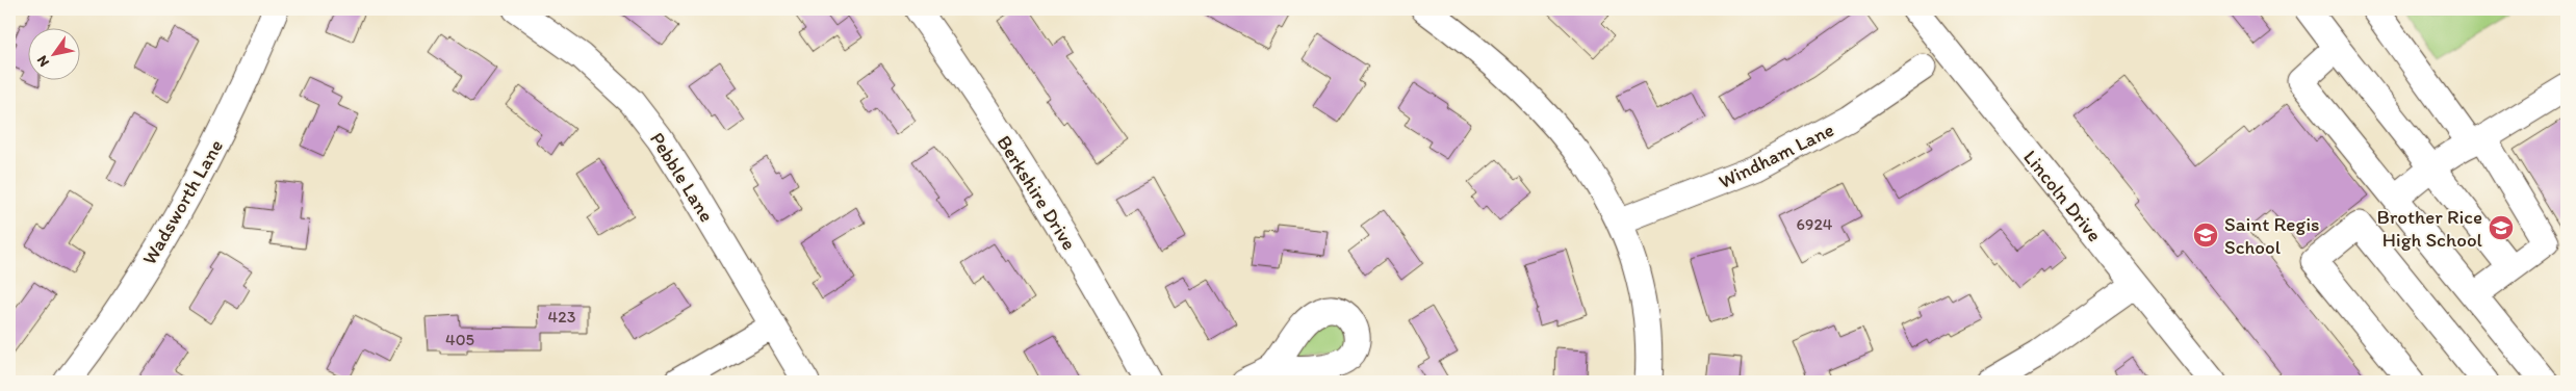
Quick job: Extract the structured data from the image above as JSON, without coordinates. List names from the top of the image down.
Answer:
{
  "streets": {
    "street": [
      "Windham Lane",
      "Pebble Lane",
      "Berkshire Drive",
      "Lincoln Drive",
      "Wadsworth Lane"
    ]
  },
  "places": {
    "school or university": ["Brother Rice High School", "Saint Regis School"]
  },
  "house_numbers": ["6924", "423", "405"],
  "north": "bottom left"
}
